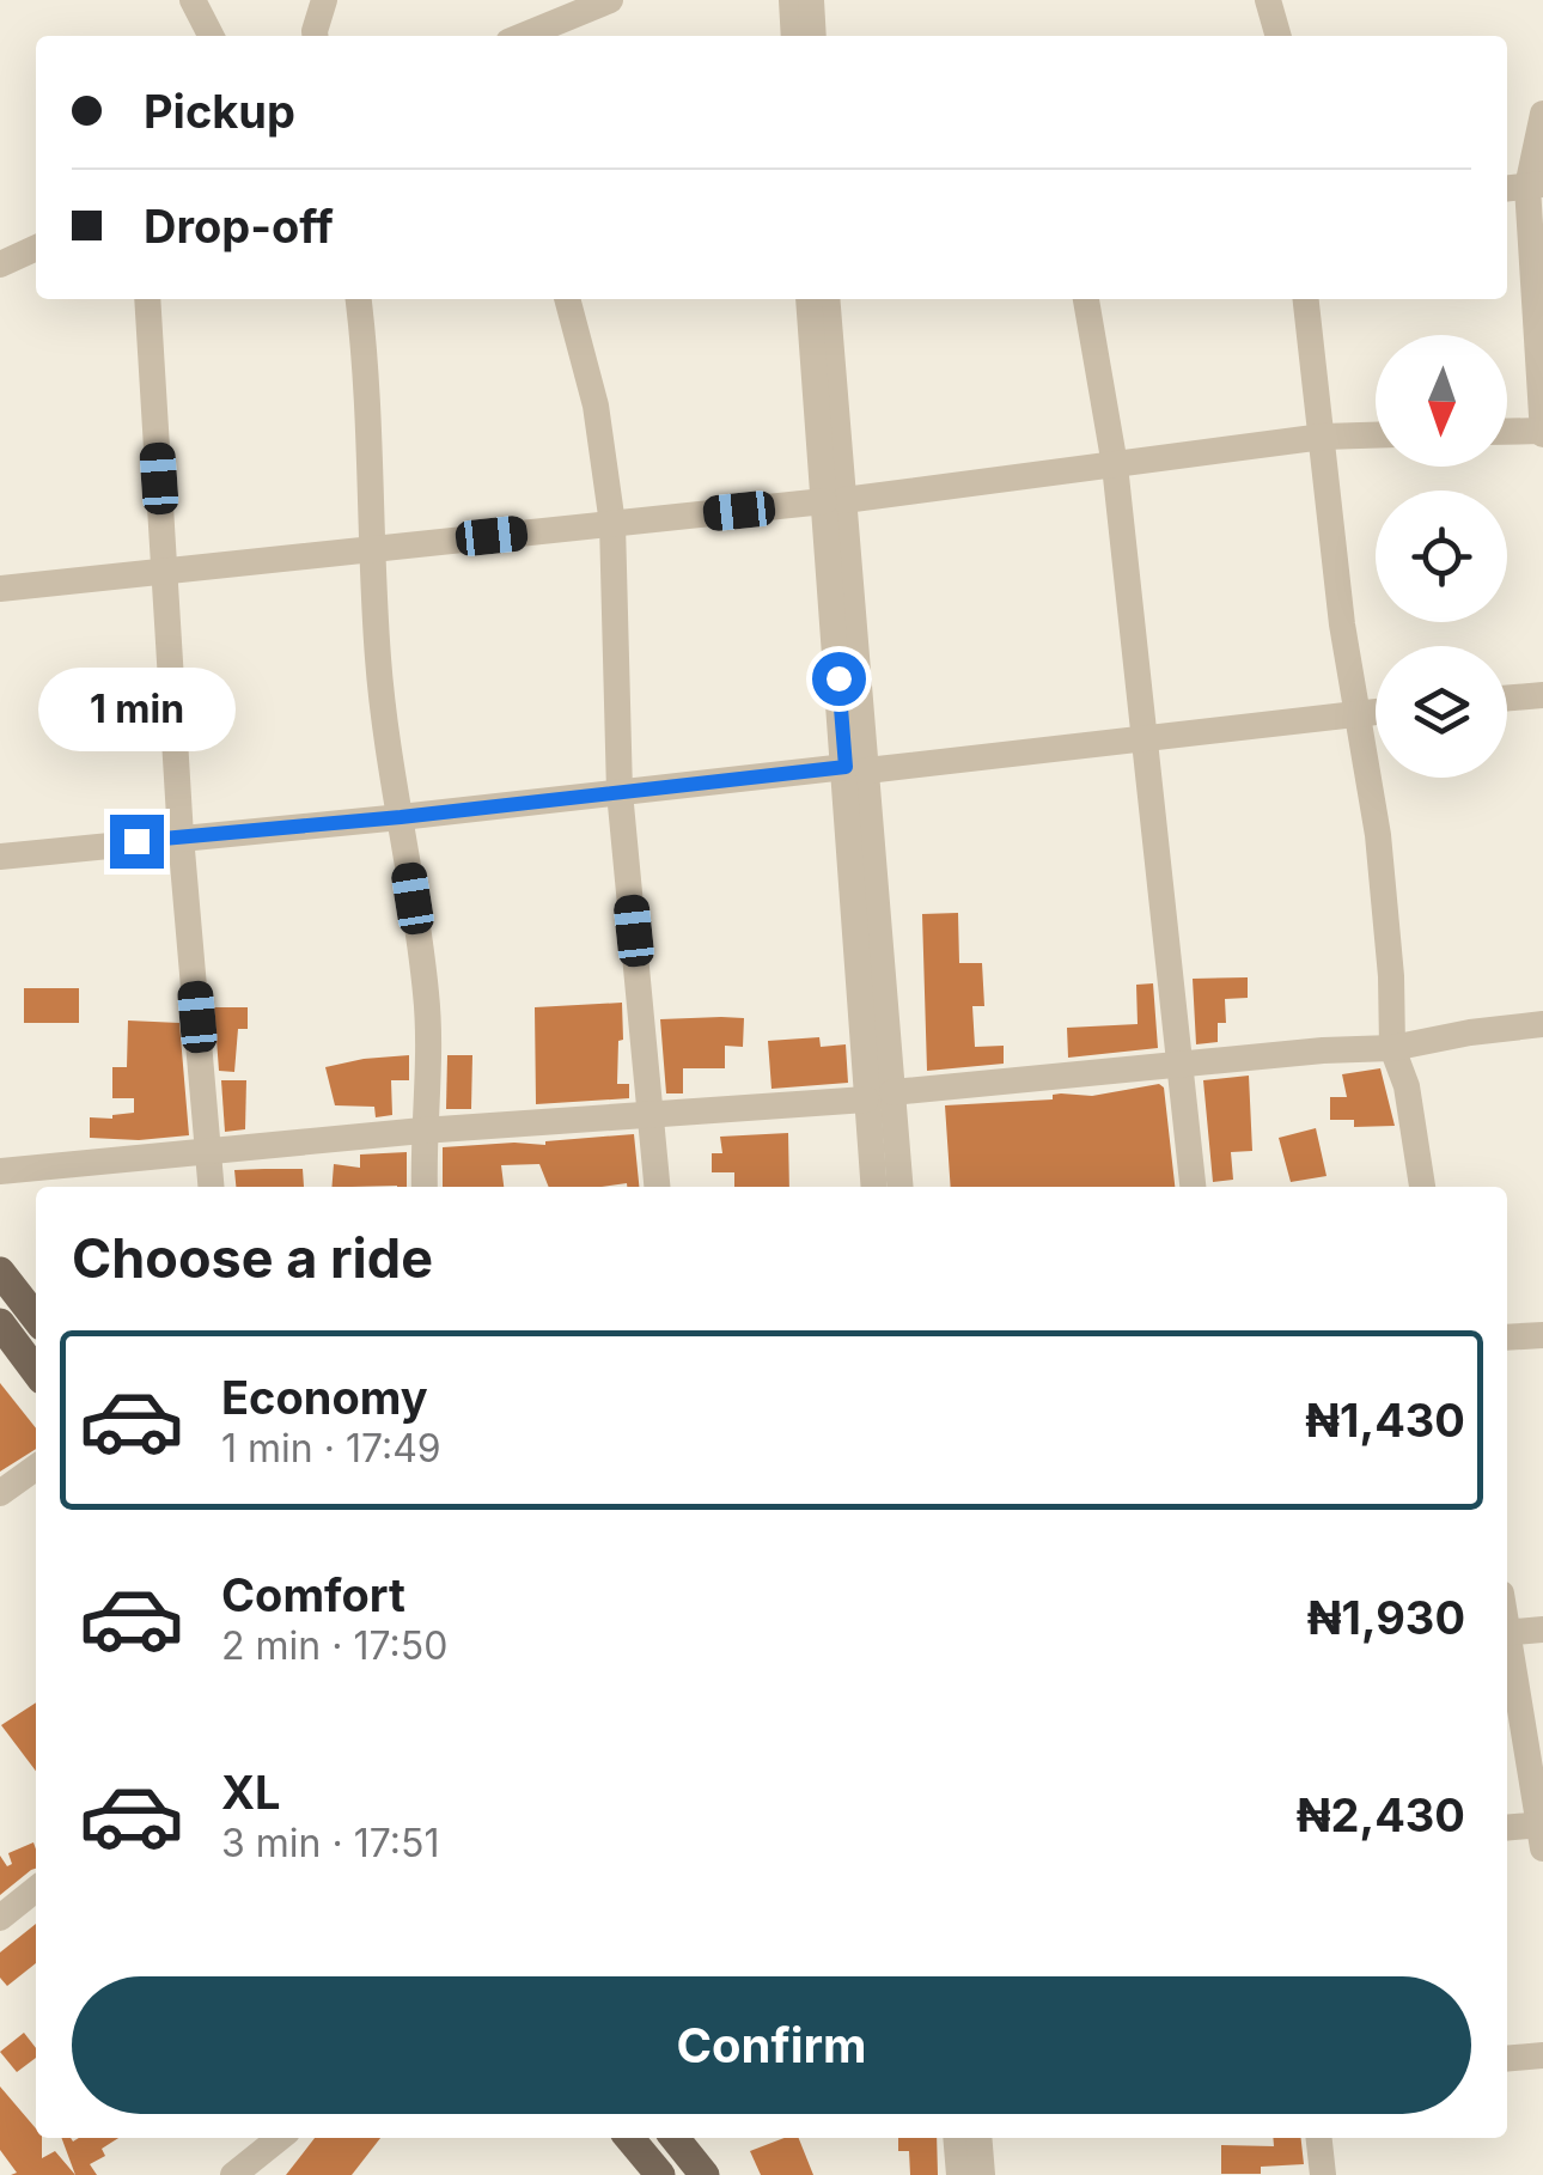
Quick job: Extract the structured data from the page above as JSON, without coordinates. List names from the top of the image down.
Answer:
{
  "north": "bottom",
  "page": {
    "banner": ["Pickup", "Drop-off"],
    "bubble": "1 min",
    "heading": "Choose a ride",
    "list": [
      {
        "name": "Economy",
        "note": "1 min · 17:49",
        "value": "₦1,430"
      },
      {
        "name": "Comfort",
        "note": "2 min · 17:50",
        "value": "₦1,930"
      },
      {
        "name": "XL",
        "note": "3 min · 17:51",
        "value": "₦2,430"
      }
    ],
    "buttons": "Confirm"
  }
}
